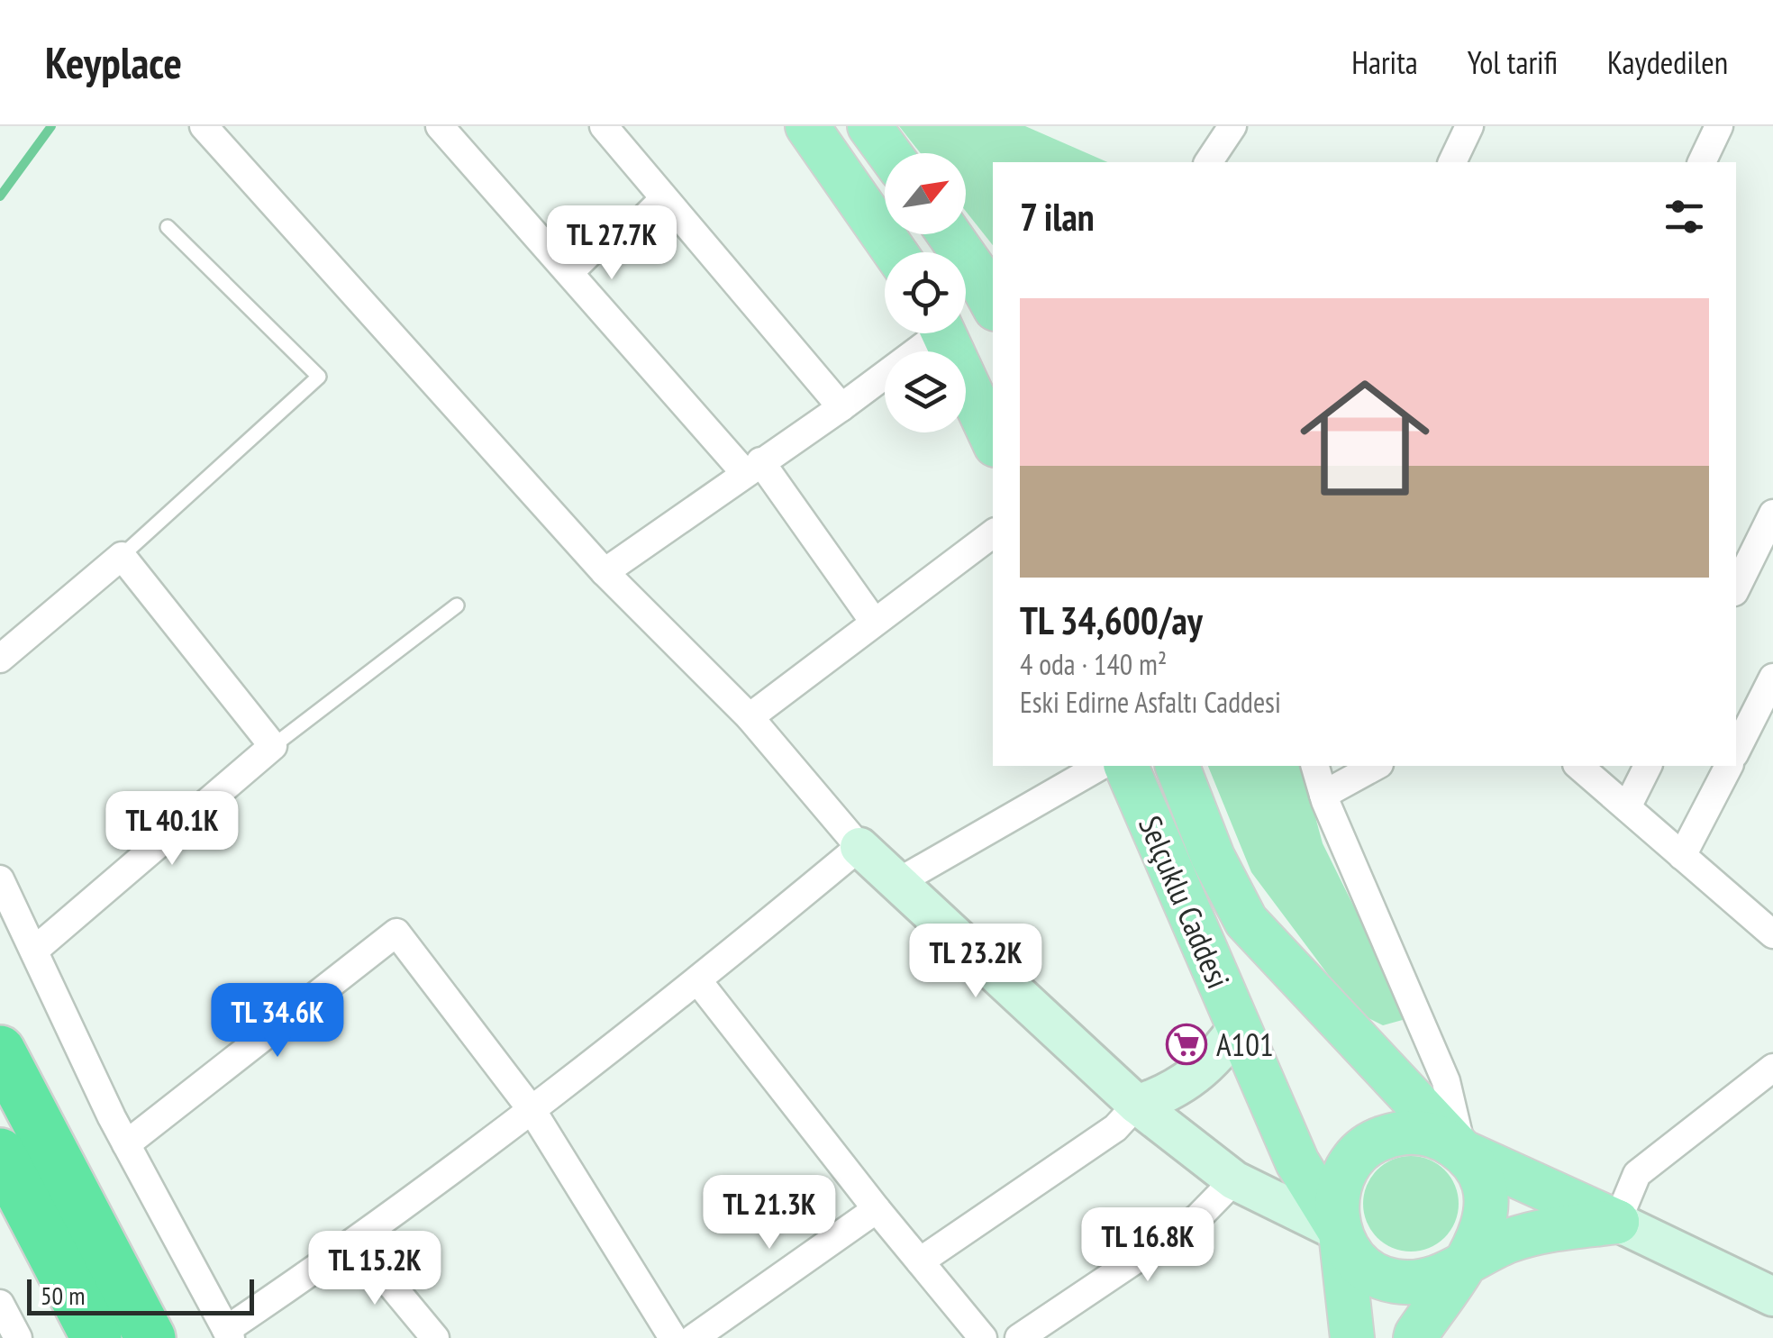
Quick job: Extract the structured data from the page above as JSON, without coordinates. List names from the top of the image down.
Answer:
{
  "streets": {
    "main road": ["Selçuklu Caddesi"]
  },
  "places": {
    "supermarket": ["A101"]
  },
  "scale_bar": "50 m",
  "north": "top right",
  "page": {
    "header": "Keyplace",
    "nav": ["Harita", "Yol tarifi", "Kaydedilen"],
    "heading": "7 ilan",
    "price": [
      "TL 27.7K",
      "TL 40.1K",
      "TL 23.2K",
      "TL 34.6K",
      "TL 21.3K",
      "TL 16.8K",
      "TL 15.2K"
    ],
    "list": [
      {
        "name": "TL 34,600/ay",
        "note": "4 oda · 140 m² · Eski Edirne Asfaltı Caddesi"
      }
    ],
    "scale": "50 m"
  }
}
